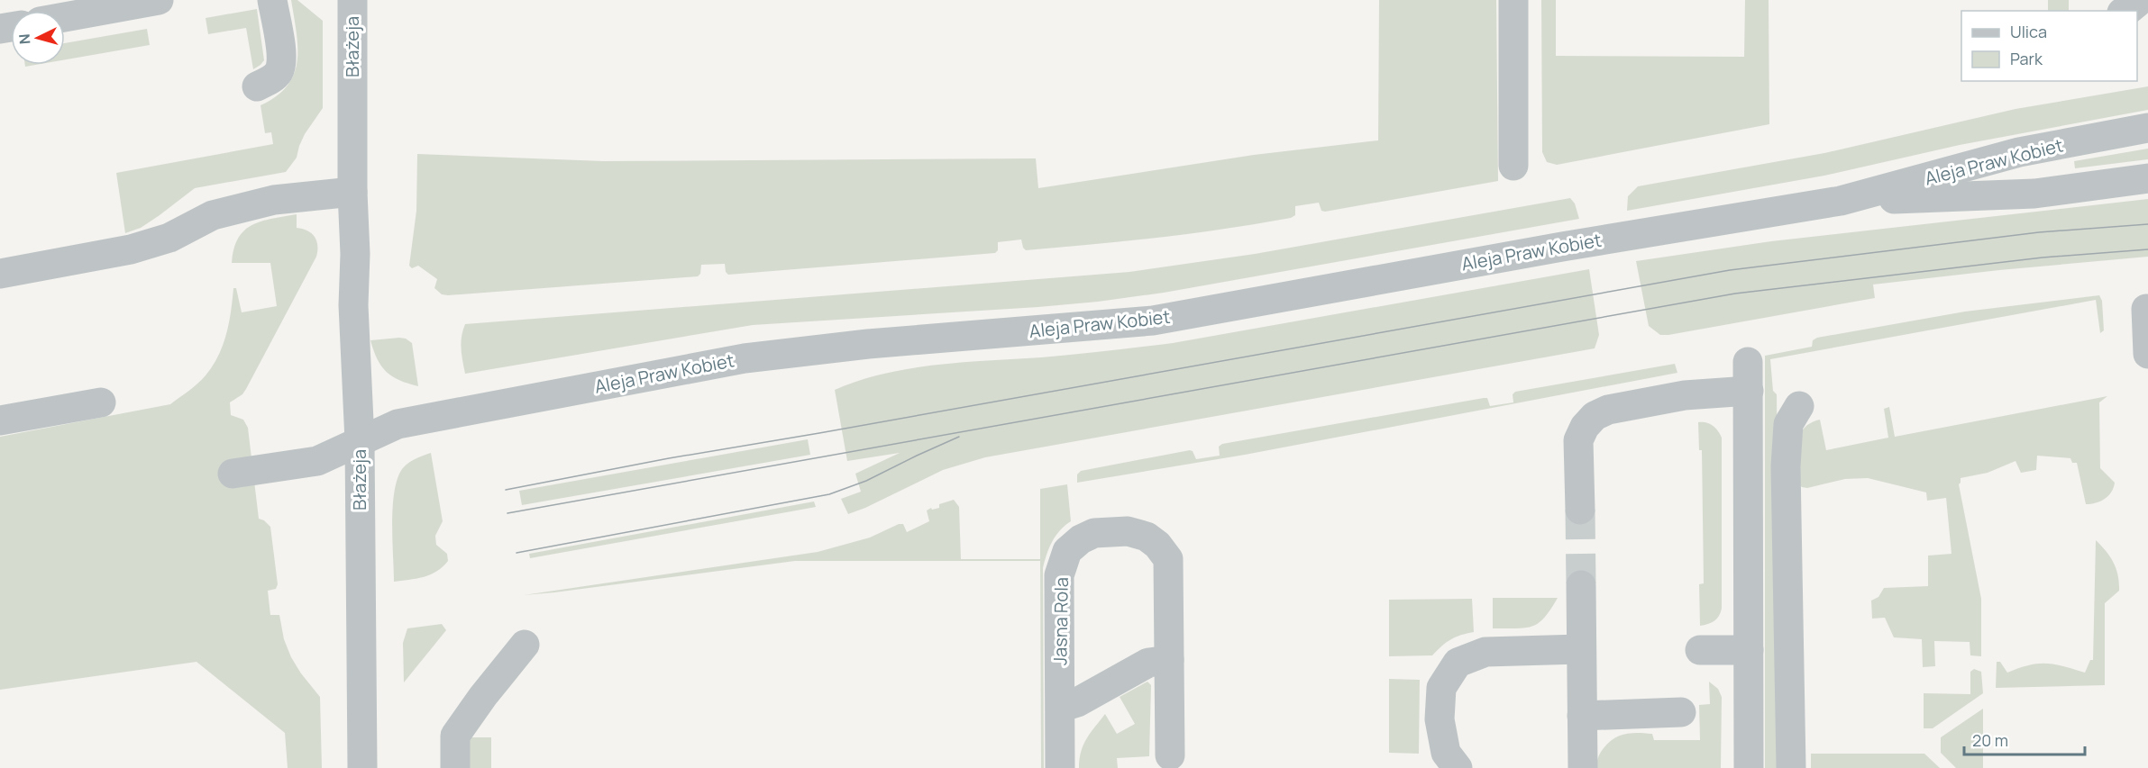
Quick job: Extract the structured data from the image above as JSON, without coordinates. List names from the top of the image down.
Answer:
{
  "streets": {
    "street": ["Błażeja", "Aleja Praw Kobiet", "Jasna Rola"]
  },
  "crossings": [
    ["Błażeja", "Aleja Praw Kobiet"]
  ],
  "legend": ["Ulica", "Park"],
  "scale_bar": "20 m",
  "north": "left"
}
